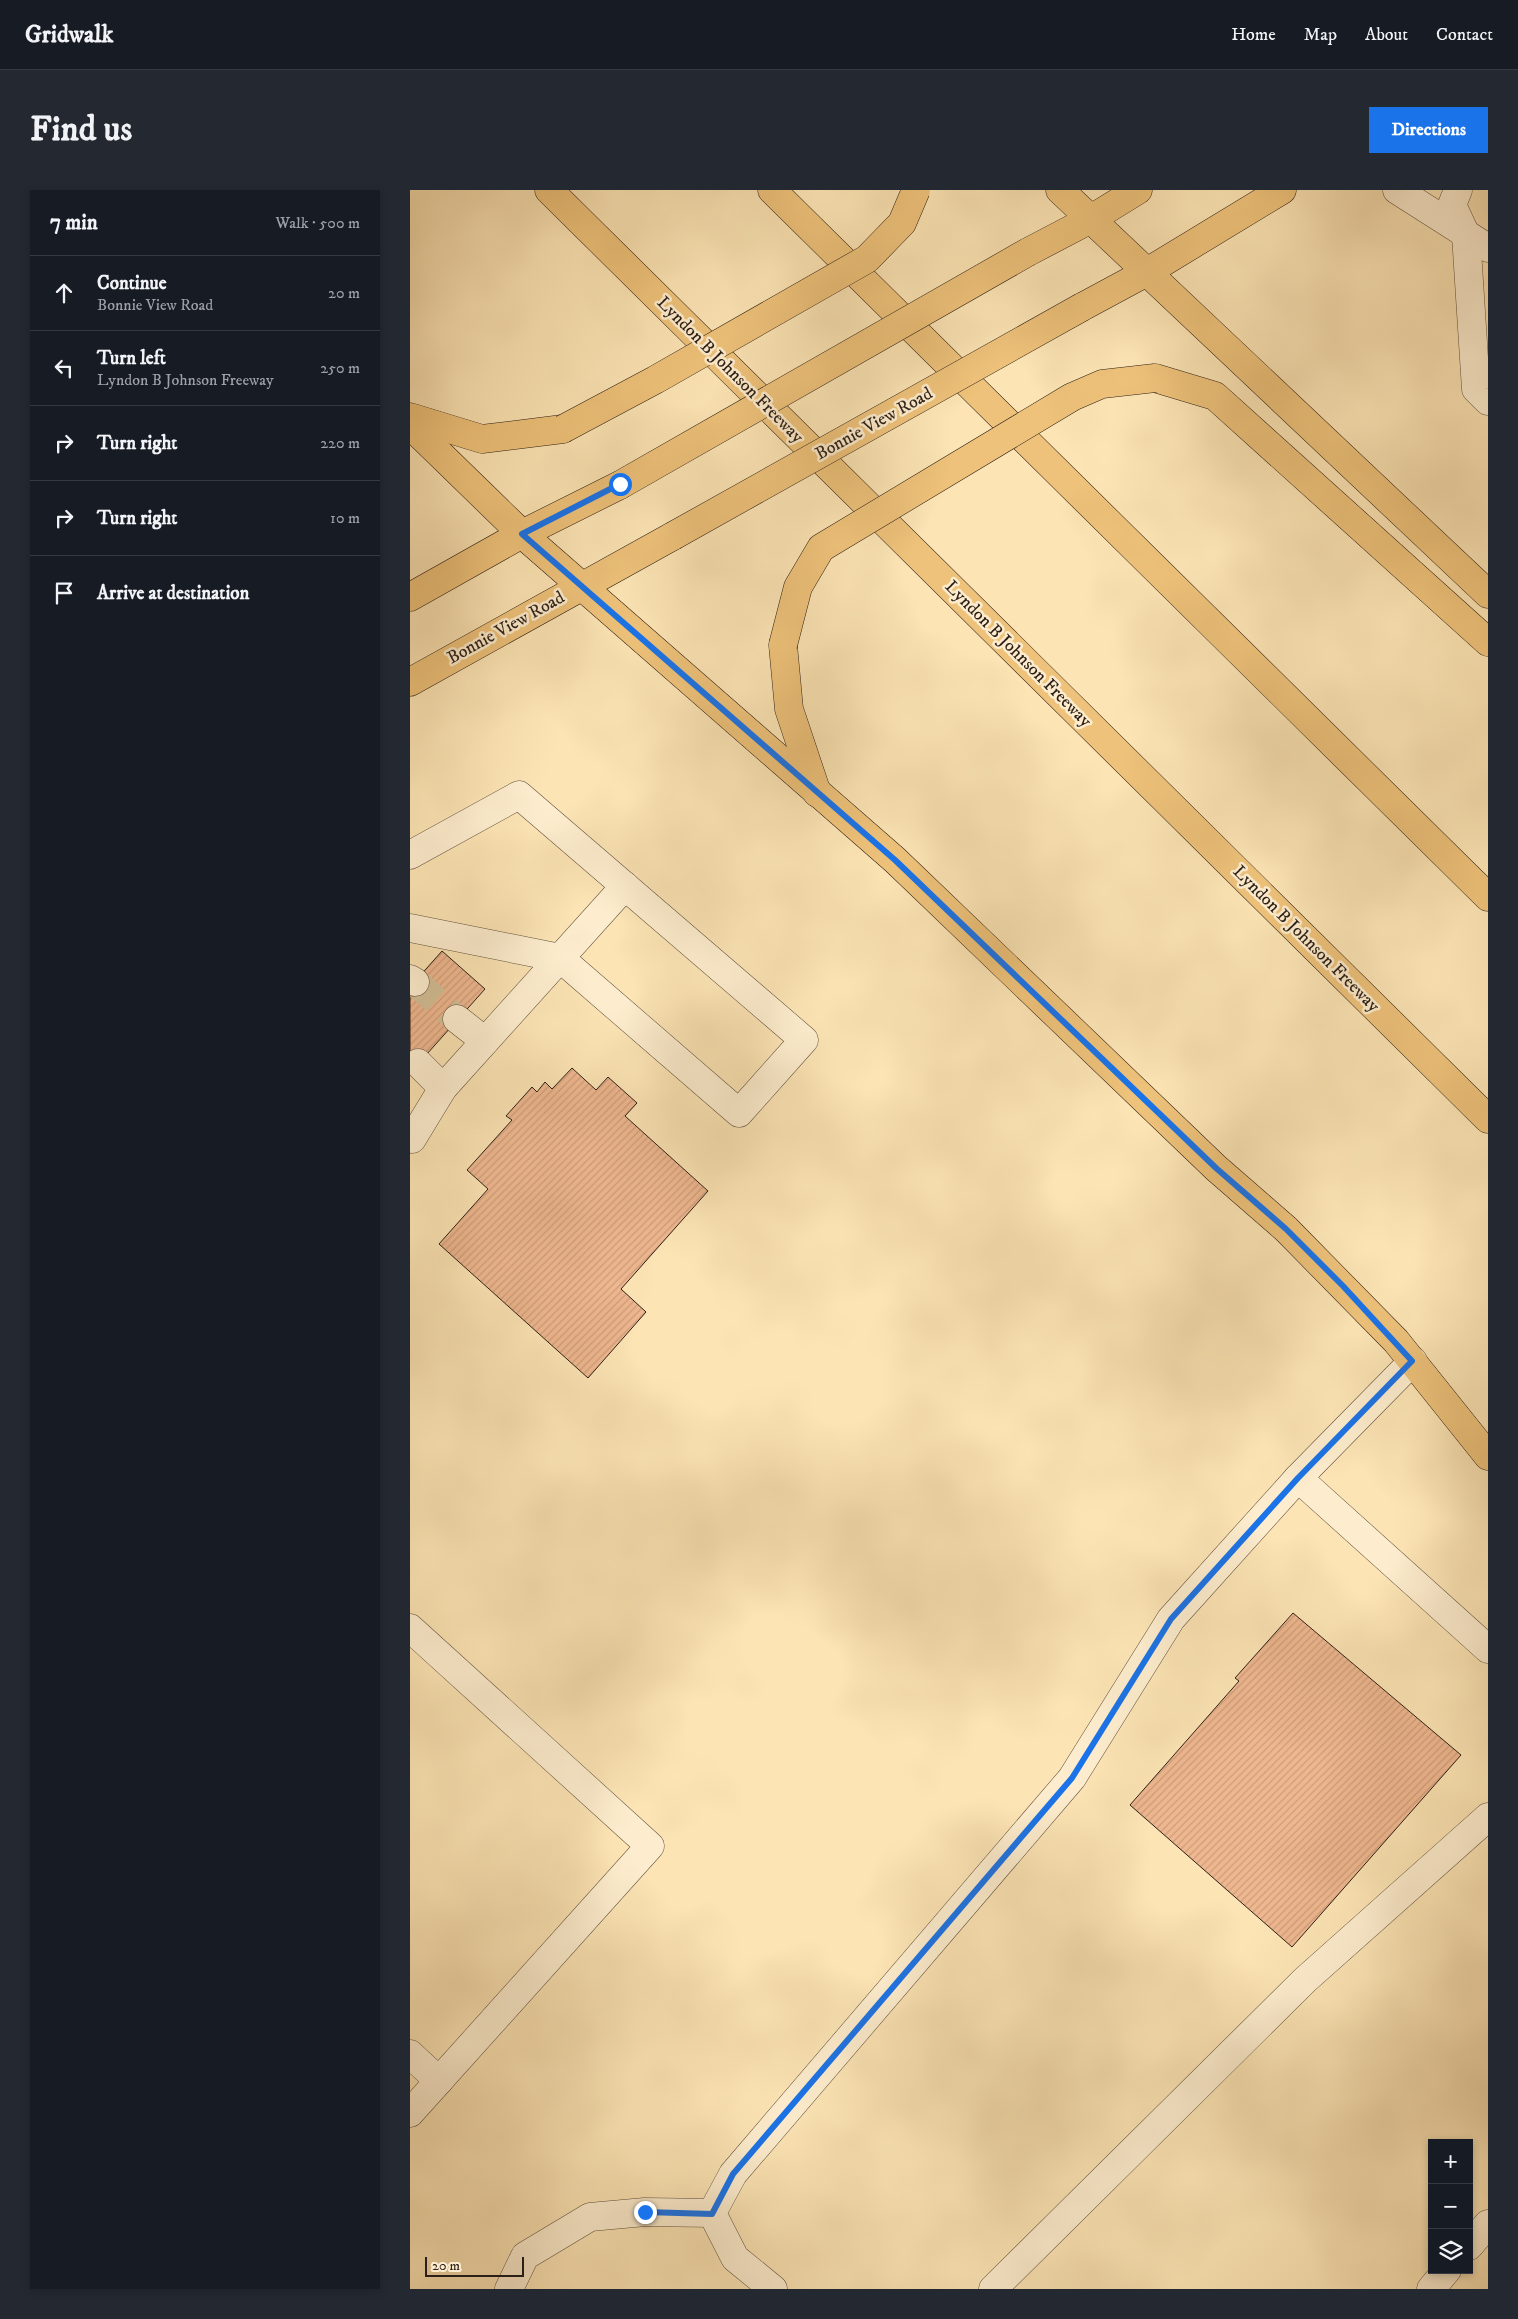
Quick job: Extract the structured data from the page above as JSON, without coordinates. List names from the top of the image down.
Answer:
{
  "streets": {
    "main road": ["Lyndon B Johnson Freeway", "Bonnie View Road"]
  },
  "scale_bar": "20 m",
  "page": {
    "header": "Gridwalk",
    "nav": [
      "Home",
      "Map",
      "About",
      "Contact"
    ],
    "buttons": "Directions",
    "title": "Find us",
    "heading": ["7 min", "Walk · 500 m"],
    "list": [
      ["Continue", "Bonnie View Road", "20 m"],
      ["Turn left", "Lyndon B Johnson Freeway", "250 m"],
      ["Turn right", "220 m"],
      ["Turn right", "10 m"],
      "Arrive at destination"
    ],
    "map_buttons": ["+", "−"],
    "scale": "20 m"
  }
}
